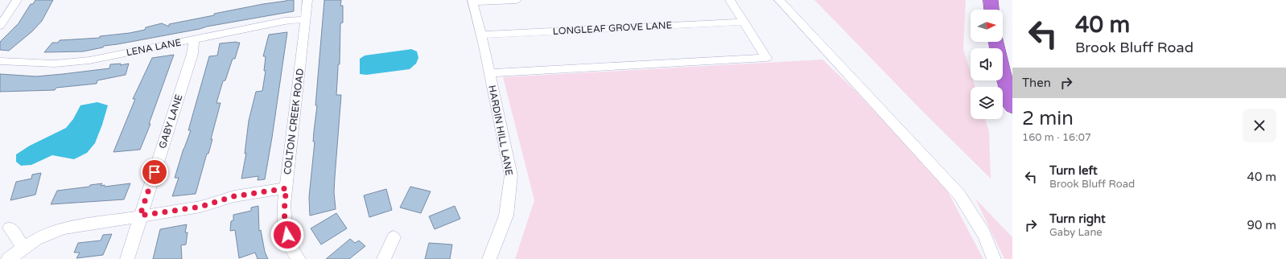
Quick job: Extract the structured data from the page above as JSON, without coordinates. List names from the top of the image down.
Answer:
{
  "streets": {
    "street": [
      "LONGLEAF GROVE LANE",
      "LENA LANE",
      "GABY LANE",
      "COLTON CREEK ROAD",
      "HARDIN HILL LANE"
    ]
  },
  "crossings": [
    ["LONGLEAF GROVE LANE", "HARDIN HILL LANE"],
    ["LENA LANE", "GABY LANE"],
    ["LENA LANE", "COLTON CREEK ROAD"]
  ],
  "north": "right",
  "page": {
    "turn": ["40 m", "Brook Bluff Road"],
    "then": "Then",
    "heading": ["2 min", "160 m · 16:07"],
    "list": [
      {
        "name": "Turn left",
        "note": "Brook Bluff Road",
        "value": "40 m"
      },
      {
        "name": "Turn right",
        "note": "Gaby Lane",
        "value": "90 m"
      }
    ]
  }
}
